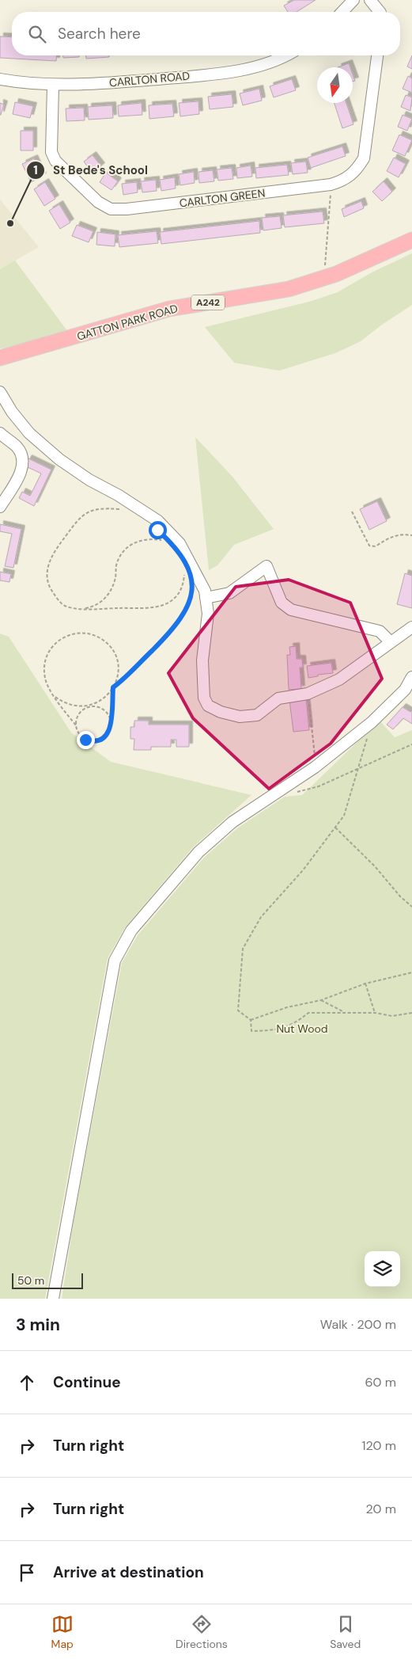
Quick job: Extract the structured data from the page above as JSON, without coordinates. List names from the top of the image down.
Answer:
{
  "streets": {
    "main road": ["A242", "GATTON PARK ROAD"],
    "street": ["CARLTON ROAD", "CARLTON GREEN"]
  },
  "crossings": [
    ["CARLTON ROAD", "CARLTON GREEN"]
  ],
  "parks": ["Nut Wood"],
  "places": ["St Bede's School"],
  "scale_bar": "50 m",
  "north": "bottom",
  "page": {
    "search": "Search here",
    "scale": "50 m",
    "heading": ["3 min", "Walk · 200 m"],
    "list": [
      ["Continue", "60 m"],
      ["Turn right", "120 m"],
      ["Turn right", "20 m"],
      "Arrive at destination"
    ],
    "nav": ["Map", "Directions", "Saved"]
  }
}
